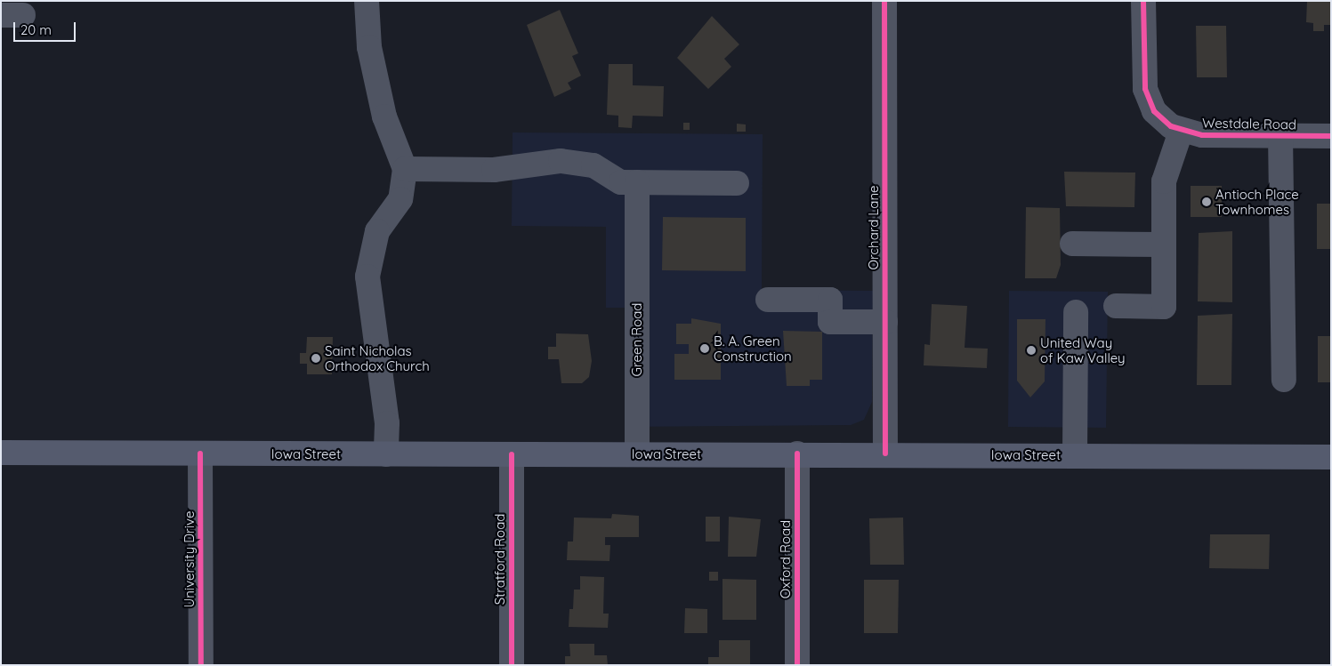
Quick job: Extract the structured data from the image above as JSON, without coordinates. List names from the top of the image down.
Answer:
{
  "streets": {
    "highway": ["Iowa Street"],
    "street": [
      "Westdale Road",
      "Orchard Lane",
      "Green Road",
      "University Drive",
      "Stratford Road",
      "Oxford Road"
    ]
  },
  "crossings": [
    ["Orchard Lane", "Iowa Street"],
    ["Green Road", "Iowa Street"],
    ["Iowa Street", "University Drive"],
    ["Iowa Street", "Stratford Road"],
    ["Iowa Street", "Oxford Road"]
  ],
  "places": [
    "Antioch Place Townhomes",
    "B. A. Green Construction",
    "United Way of Kaw Valley",
    "Saint Nicholas Orthodox Church"
  ],
  "scale_bar": "20 m"
}
